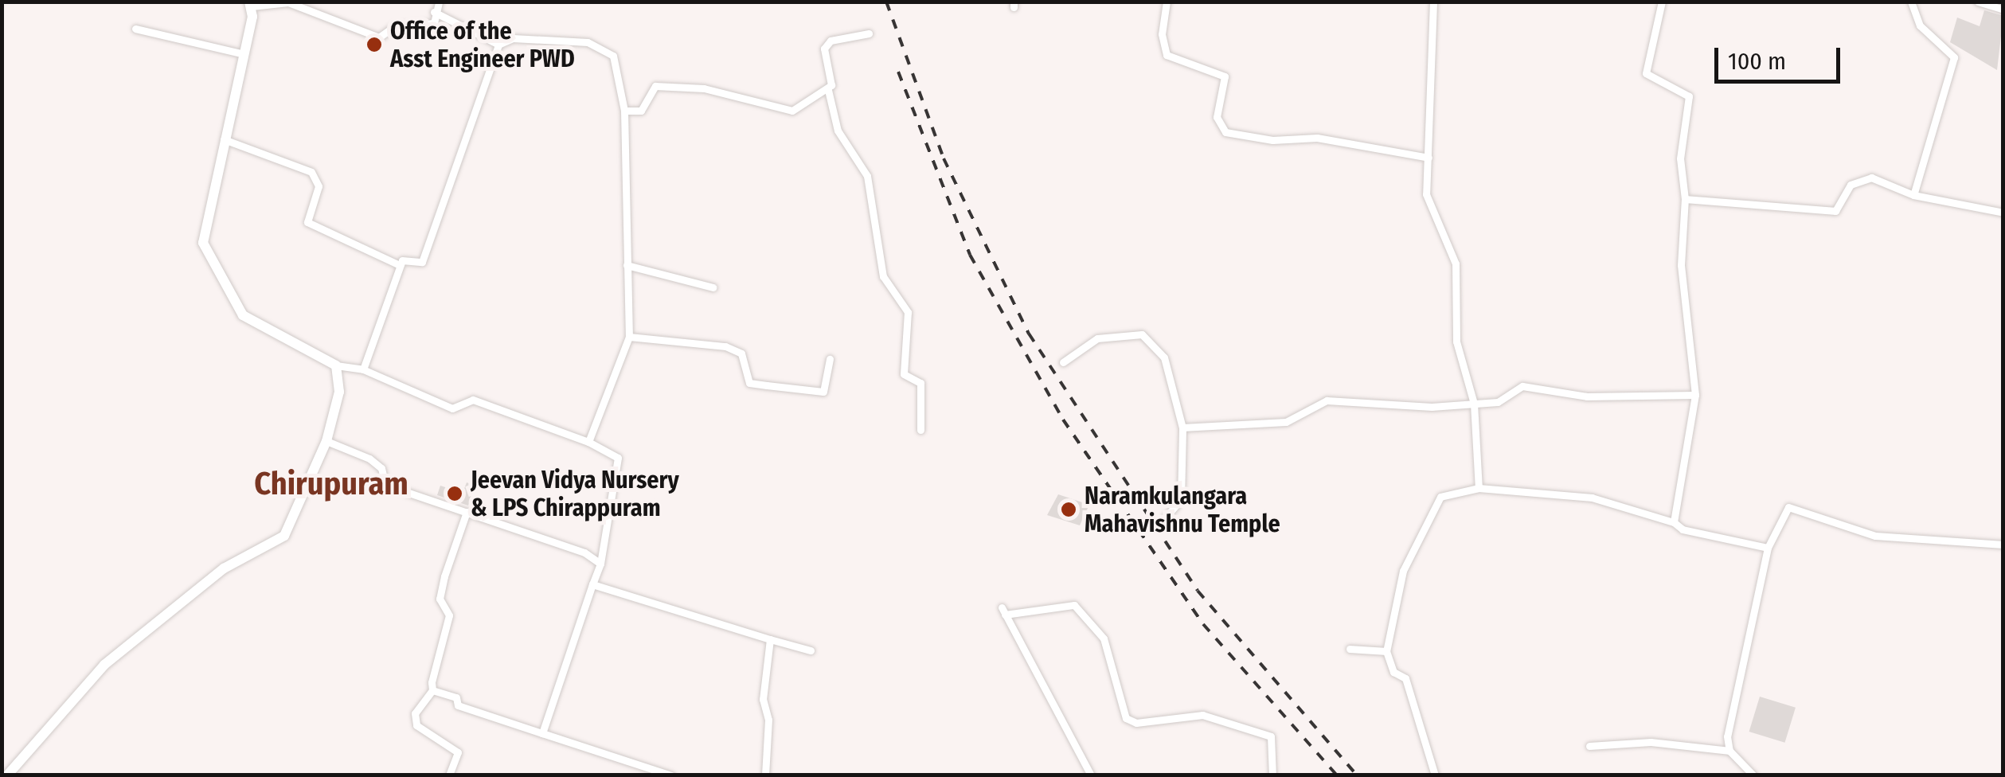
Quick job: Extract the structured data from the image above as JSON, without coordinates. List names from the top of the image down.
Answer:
{
  "districts": ["Chirupuram"],
  "places": ["Office of the Asst Engineer PWD", "Jeevan Vidya Nursery & LPS Chirappuram", "Naramkulangara Mahavishnu Temple"],
  "scale_bar": "100 m"
}
